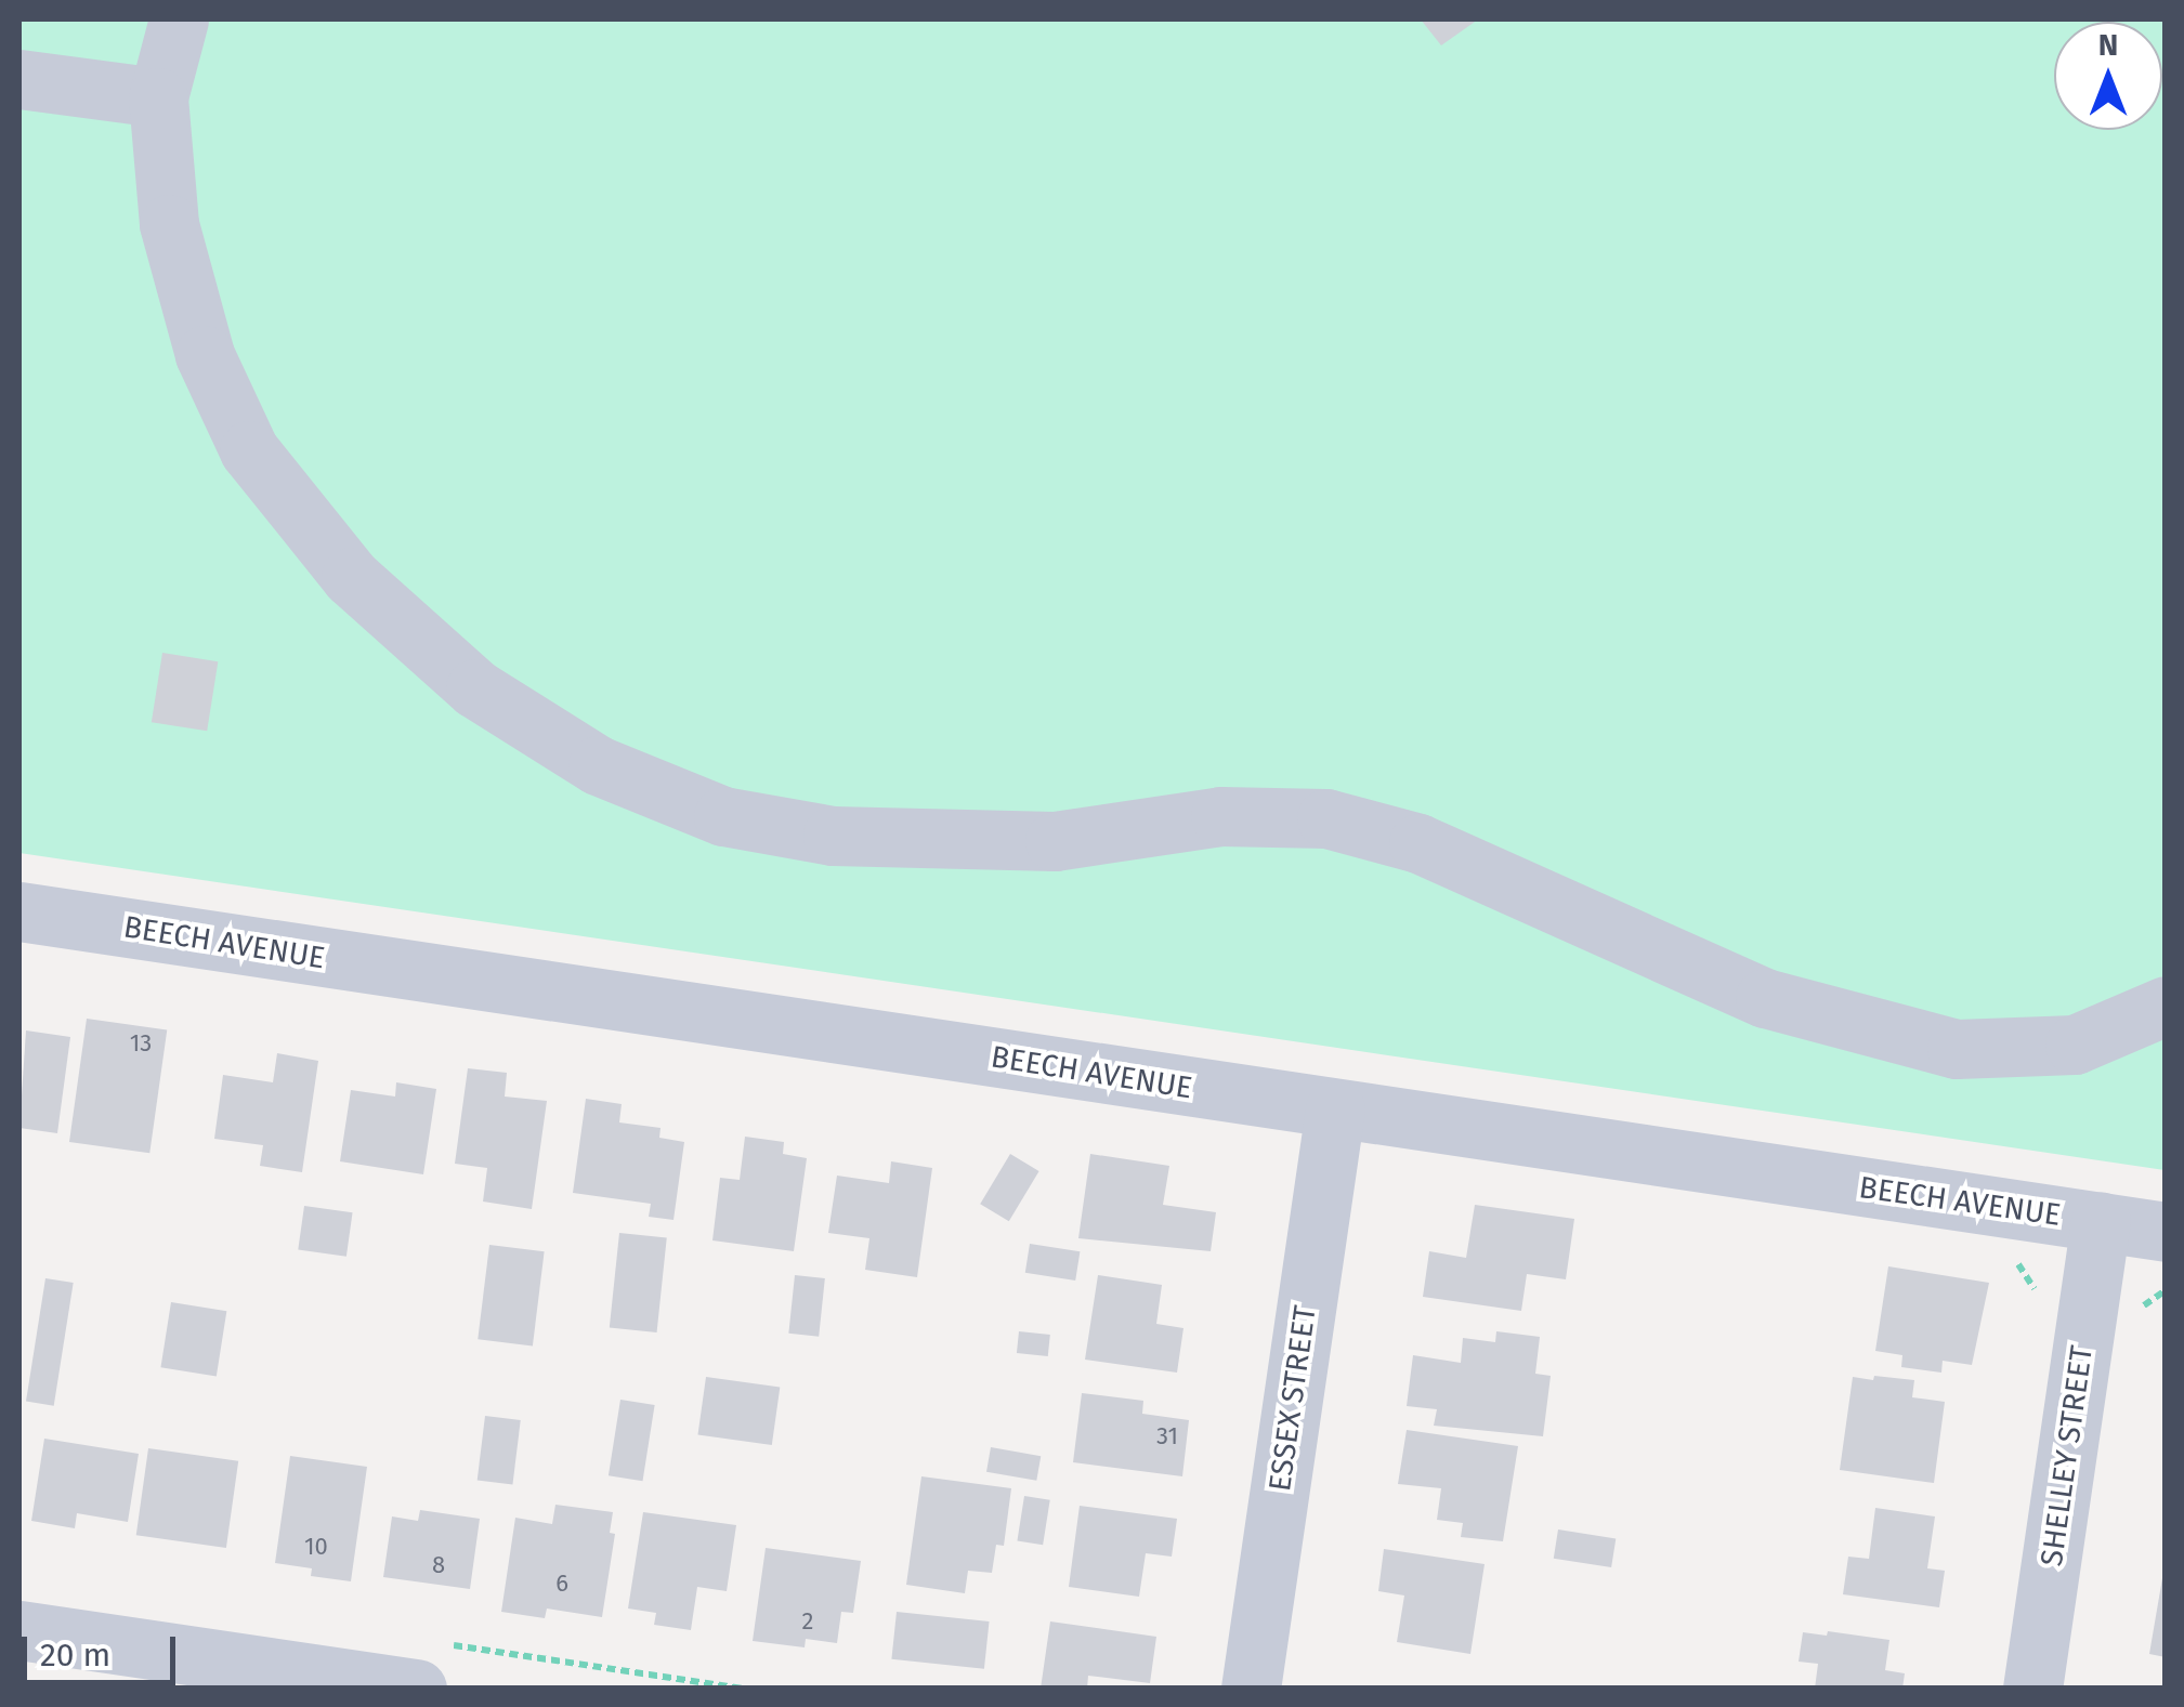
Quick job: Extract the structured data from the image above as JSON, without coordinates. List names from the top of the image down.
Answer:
{
  "streets": {
    "street": ["BEECH AVENUE", "ESSEX STREET", "SHELLEY STREET"]
  },
  "crossings": [
    ["BEECH AVENUE", "ESSEX STREET"],
    ["BEECH AVENUE", "SHELLEY STREET"]
  ],
  "house_numbers": [
    "13",
    "31",
    "10",
    "8",
    "6",
    "2"
  ],
  "scale_bar": "20 m",
  "north": "top"
}
